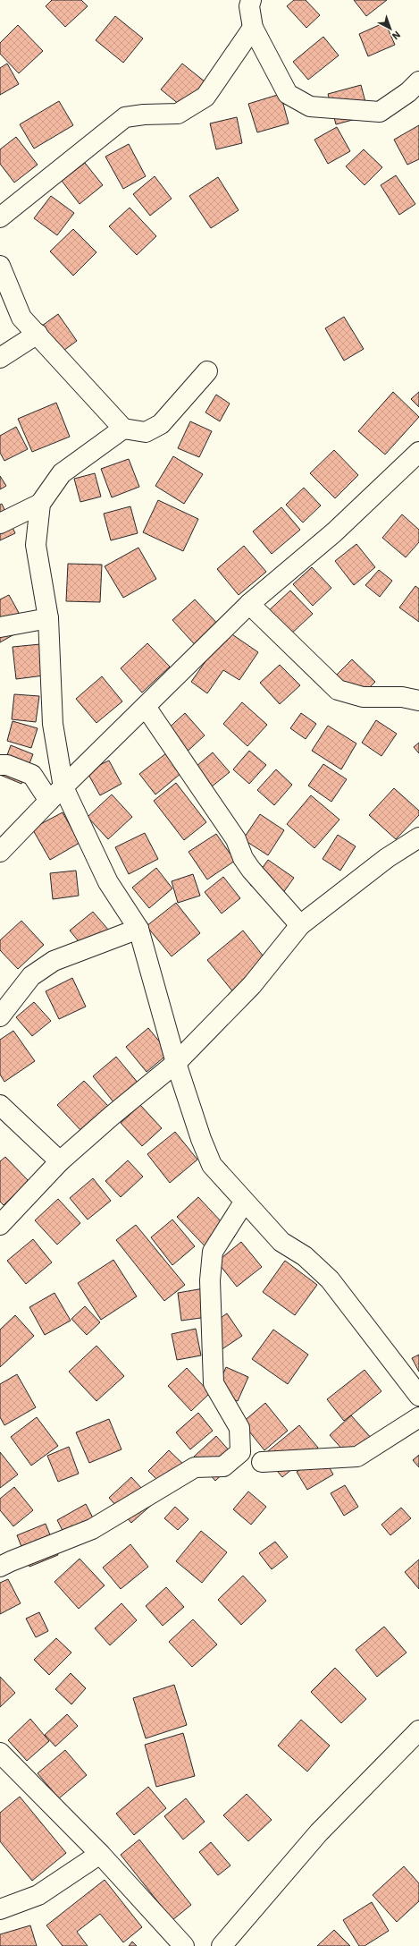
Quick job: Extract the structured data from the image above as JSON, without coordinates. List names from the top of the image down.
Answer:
{
  "north": "bottom right"
}
